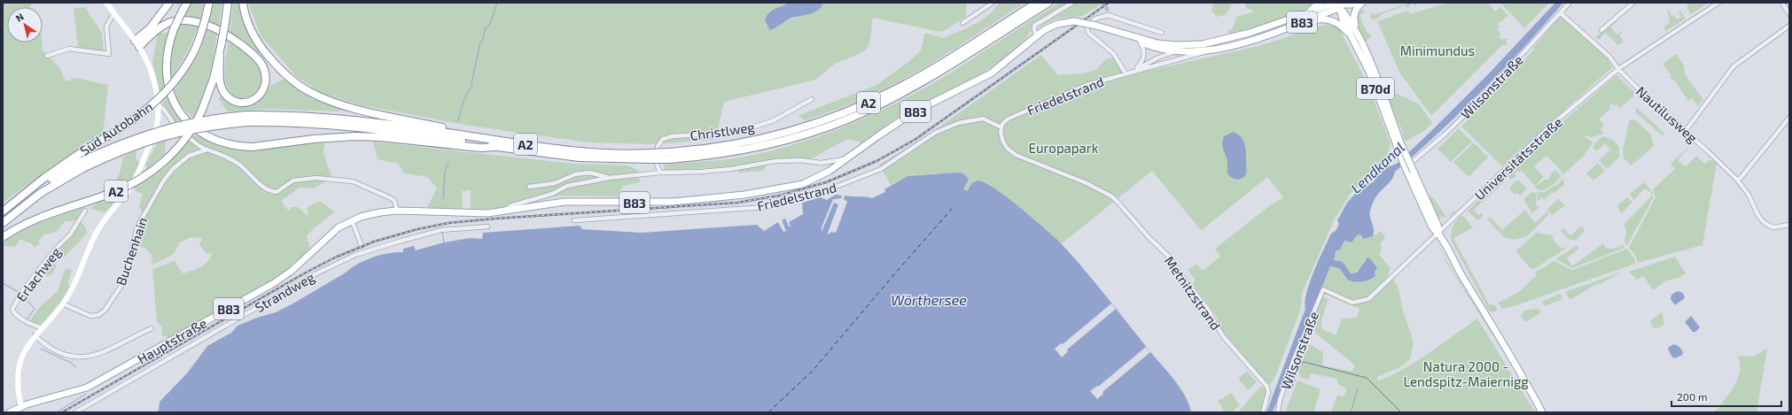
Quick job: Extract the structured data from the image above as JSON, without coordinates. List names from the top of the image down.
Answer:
{
  "streets": {
    "highway": ["A2", "Süd Autobahn"],
    "main road": ["B83", "B70d", "Hauptstraße"],
    "street": [
      "Wilsonstraße",
      "Friedelstrand",
      "Nautilusweg",
      "Christlweg",
      "Universitätsstraße",
      "Buchenhain",
      "Erlachweg",
      "Strandweg",
      "Metnitzstrand"
    ]
  },
  "crossings": [
    ["B83", "B70d"],
    ["B83", "Friedelstrand"],
    ["B83", "Hauptstraße"],
    ["Wilsonstraße", "Nautilusweg"],
    ["Wilsonstraße", "Universitätsstraße"],
    ["B70d", "Universitätsstraße"],
    ["Friedelstrand", "Metnitzstrand"],
    ["A2", "Süd Autobahn"],
    ["Nautilusweg", "Universitätsstraße"]
  ],
  "water": ["Lendkanal", "Wörthersee"],
  "parks": ["Minimundus", "Europapark", "Natura 2000 - Lendspitz-Maiernigg"],
  "scale_bar": "200 m",
  "north": "top left"
}
